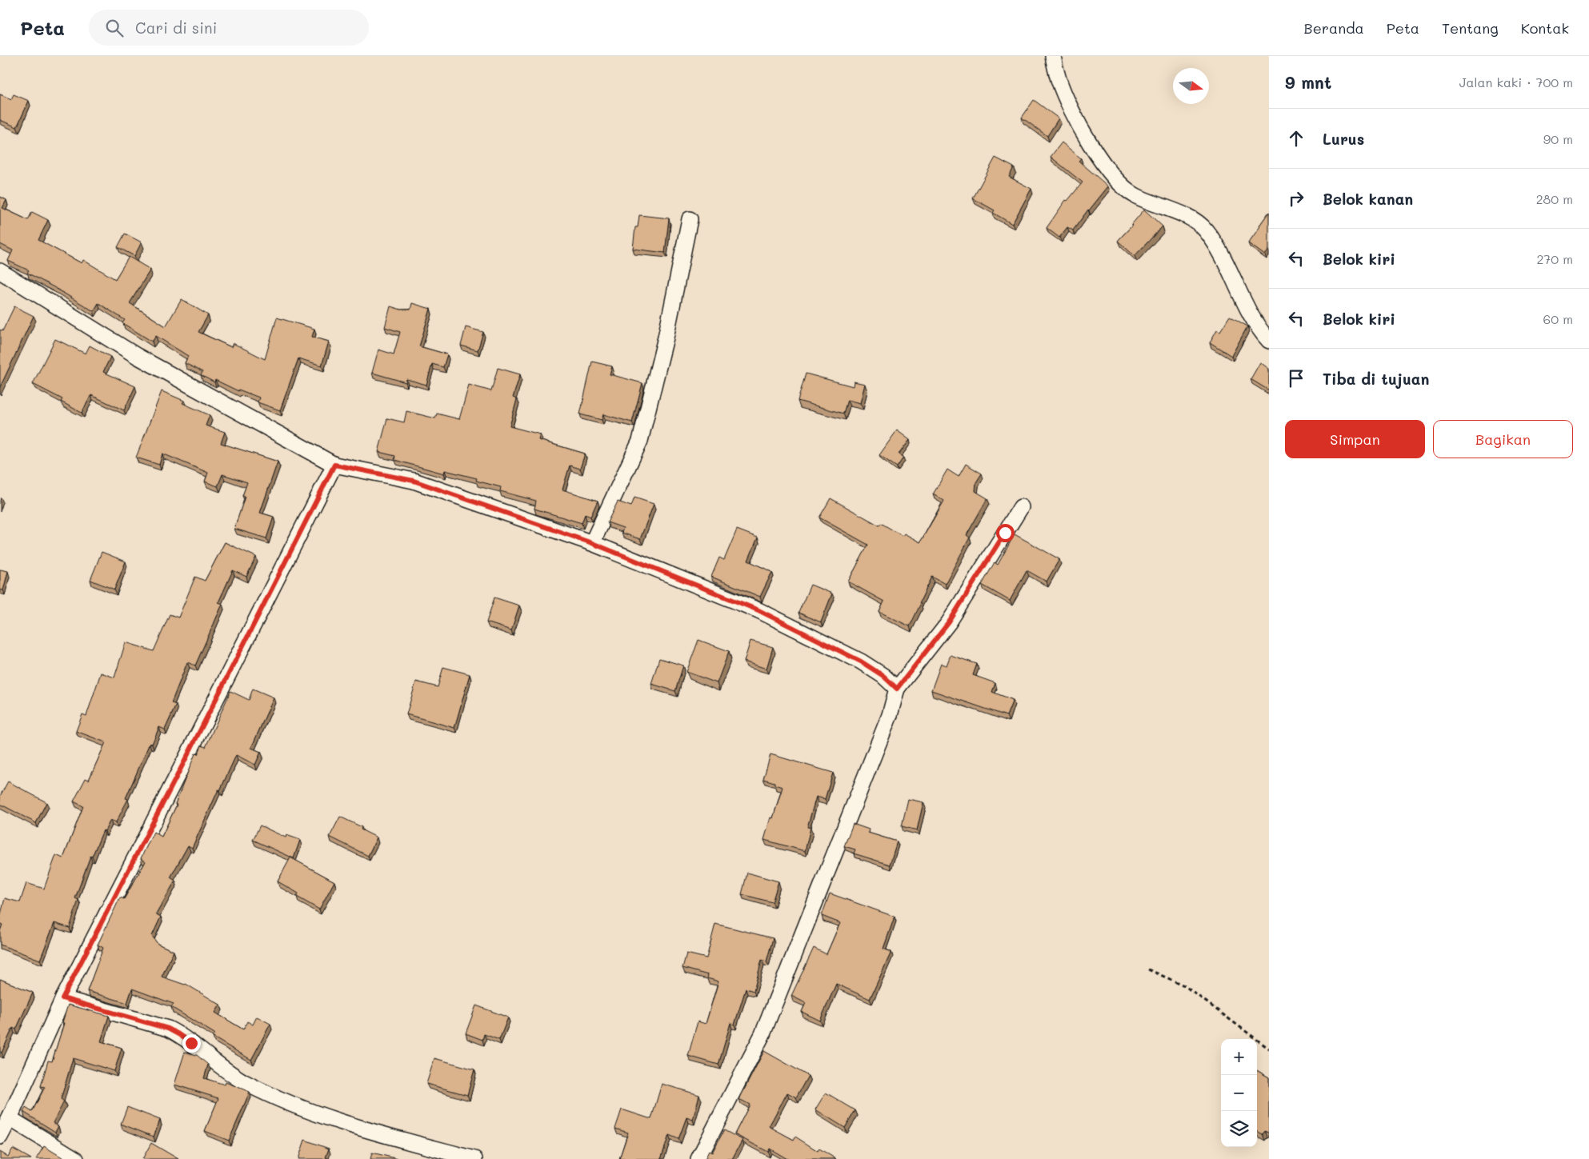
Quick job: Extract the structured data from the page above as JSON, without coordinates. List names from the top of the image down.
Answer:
{
  "north": "right",
  "page": {
    "header": "Peta",
    "search": "Cari di sini",
    "nav": [
      "Beranda",
      "Peta",
      "Tentang",
      "Kontak"
    ],
    "heading": ["9 mnt", "Jalan kaki · 700 m"],
    "list": [
      ["Lurus", "90 m"],
      ["Belok kanan", "280 m"],
      ["Belok kiri", "270 m"],
      ["Belok kiri", "60 m"],
      "Tiba di tujuan"
    ],
    "buttons": ["Simpan", "Bagikan"],
    "map_buttons": ["+", "−"]
  }
}
